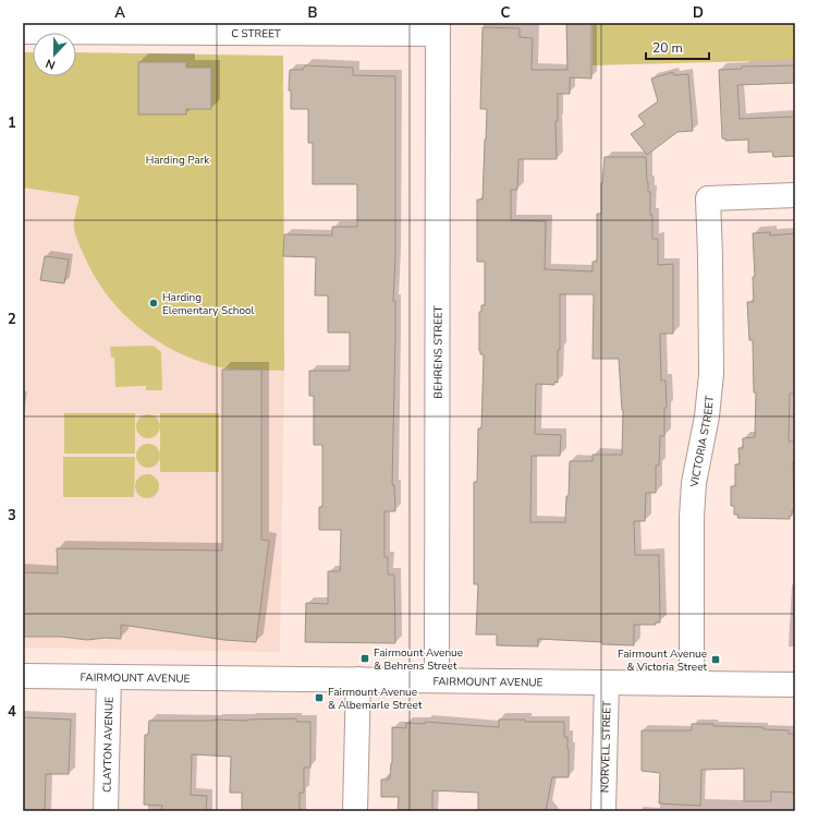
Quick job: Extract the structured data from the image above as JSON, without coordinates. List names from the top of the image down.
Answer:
{
  "streets": {
    "street": [
      "C STREET",
      "BEHRENS STREET",
      "VICTORIA STREET",
      "FAIRMOUNT AVENUE",
      "CLAYTON AVENUE",
      "NORVELL STREET"
    ]
  },
  "crossings": [
    ["C STREET", "BEHRENS STREET"],
    ["BEHRENS STREET", "FAIRMOUNT AVENUE"],
    ["VICTORIA STREET", "FAIRMOUNT AVENUE"],
    ["FAIRMOUNT AVENUE", "CLAYTON AVENUE"],
    ["FAIRMOUNT AVENUE", "NORVELL STREET"]
  ],
  "parks": ["Harding Park"],
  "places": {
    "other": ["Harding Elementary School"],
    "transit": ["Fairmount Avenue & Behrens Street", "Fairmount Avenue & Victoria Street", "Fairmount Avenue & Albemarle Street"]
  },
  "scale_bar": "20 m",
  "north": "bottom",
  "grid": {
    "columns": [
      "A",
      "B",
      "C",
      "D"
    ],
    "rows": [
      "1",
      "2",
      "3",
      "4"
    ]
  }
}
